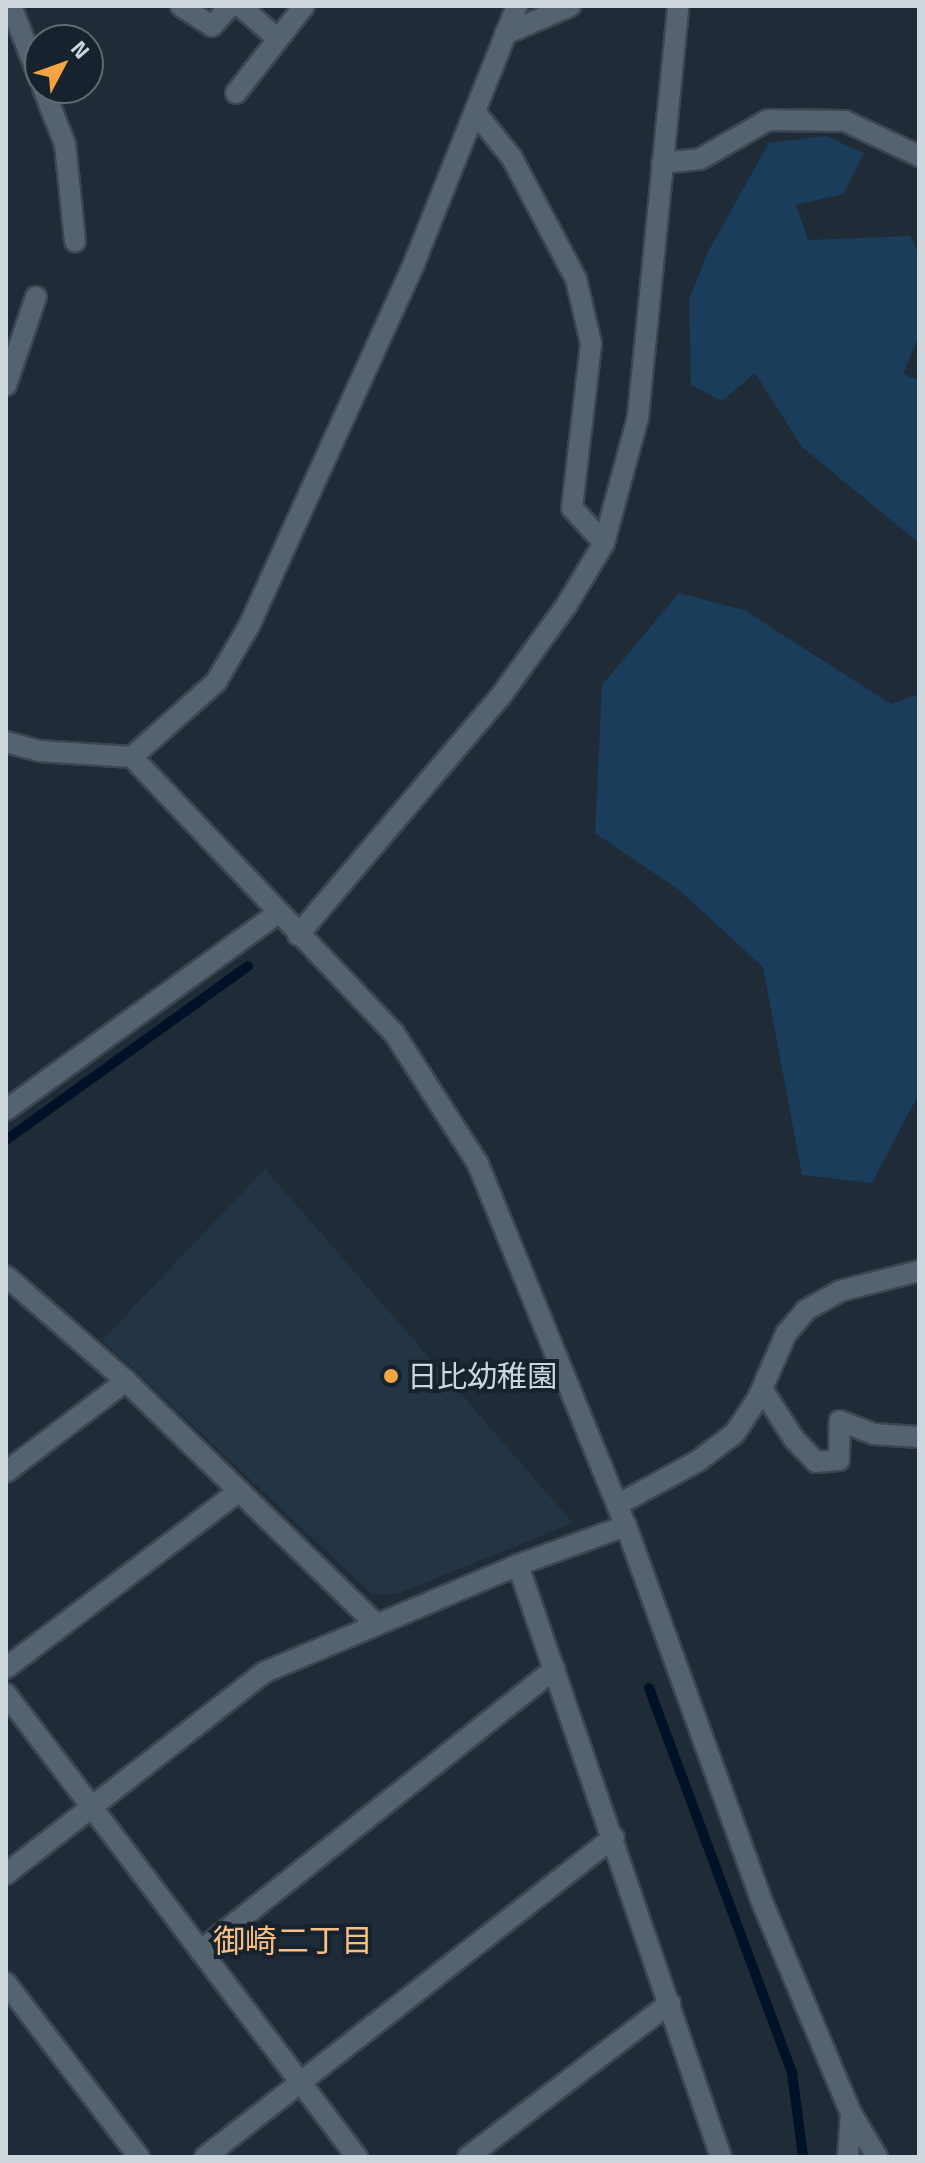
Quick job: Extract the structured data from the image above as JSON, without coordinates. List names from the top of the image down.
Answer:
{
  "districts": ["御崎二丁目"],
  "places": ["日比幼稚園"],
  "north": "top right"
}
